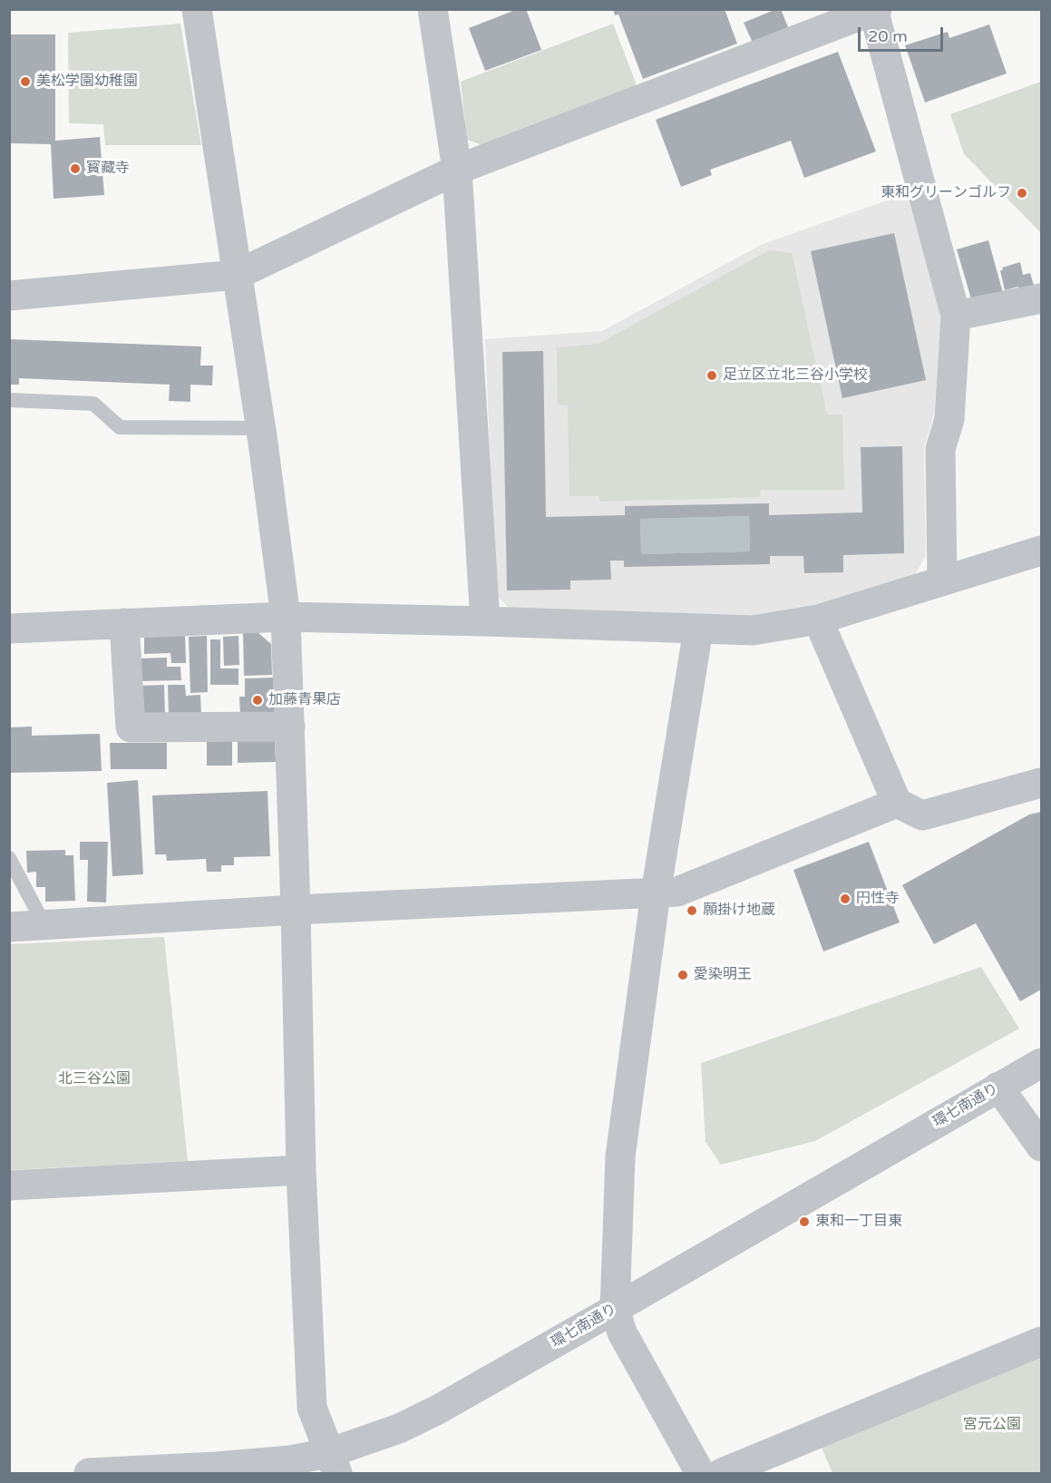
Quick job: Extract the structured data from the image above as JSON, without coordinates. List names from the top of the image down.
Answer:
{
  "streets": {
    "street": ["環七南通り"]
  },
  "parks": ["北三谷公園", "宮元公園"],
  "places": [
    "美松学園幼稚園",
    "寳藏寺",
    "東和グリーンゴルフ",
    "足立区立北三谷小学校",
    "加藤青果店",
    "円性寺",
    "願掛け地蔵",
    "愛染明王",
    "東和一丁目東"
  ],
  "scale_bar": "20 m"
}
